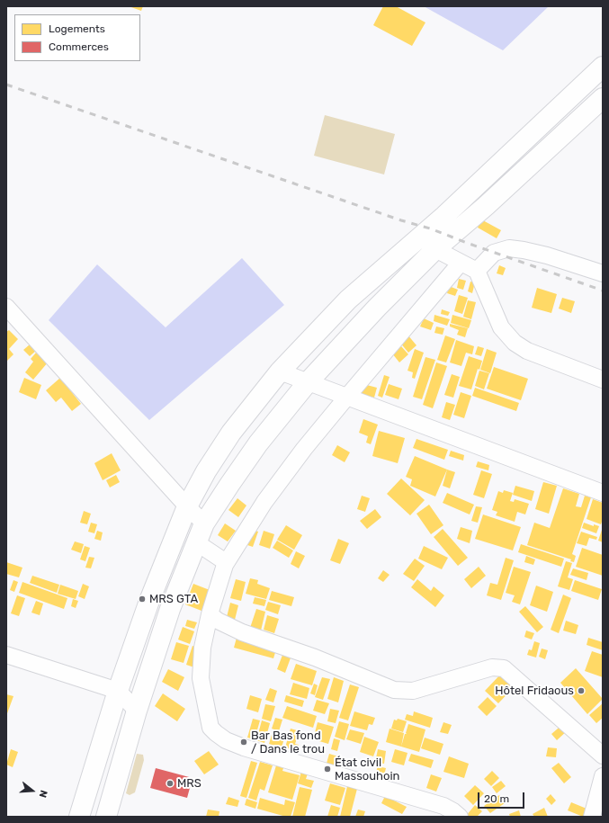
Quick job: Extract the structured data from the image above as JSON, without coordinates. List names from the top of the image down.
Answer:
{
  "places": [
    "MRS GTA",
    "Hôtel Fridaous",
    "Bar Bas fond / Dans le trou",
    "État civil Massouhoin",
    "MRS"
  ],
  "legend": ["Logements", "Commerces"],
  "scale_bar": "20 m",
  "north": "right"
}
